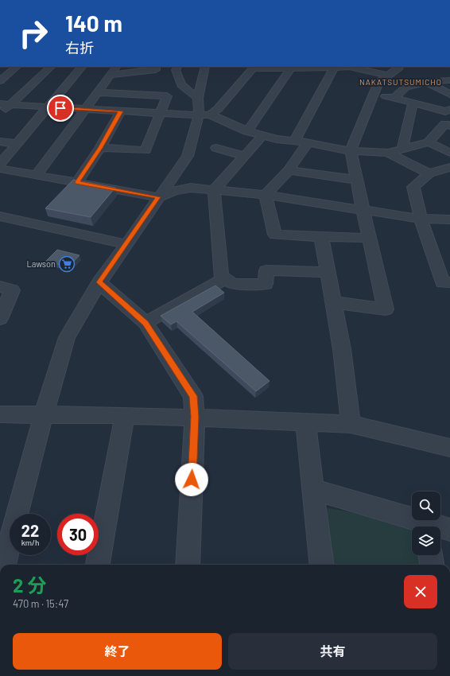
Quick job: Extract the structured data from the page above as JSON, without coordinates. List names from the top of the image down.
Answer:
{
  "districts": ["NAKATSUTSUMICHO"],
  "places": {
    "supermarket": ["Lawson"]
  },
  "page": {
    "turn": ["140 m", "右折"],
    "speed": "22 km/h",
    "limit": "30",
    "heading": ["2 分", "470 m · 15:47"],
    "buttons": ["終了", "共有"]
  }
}
